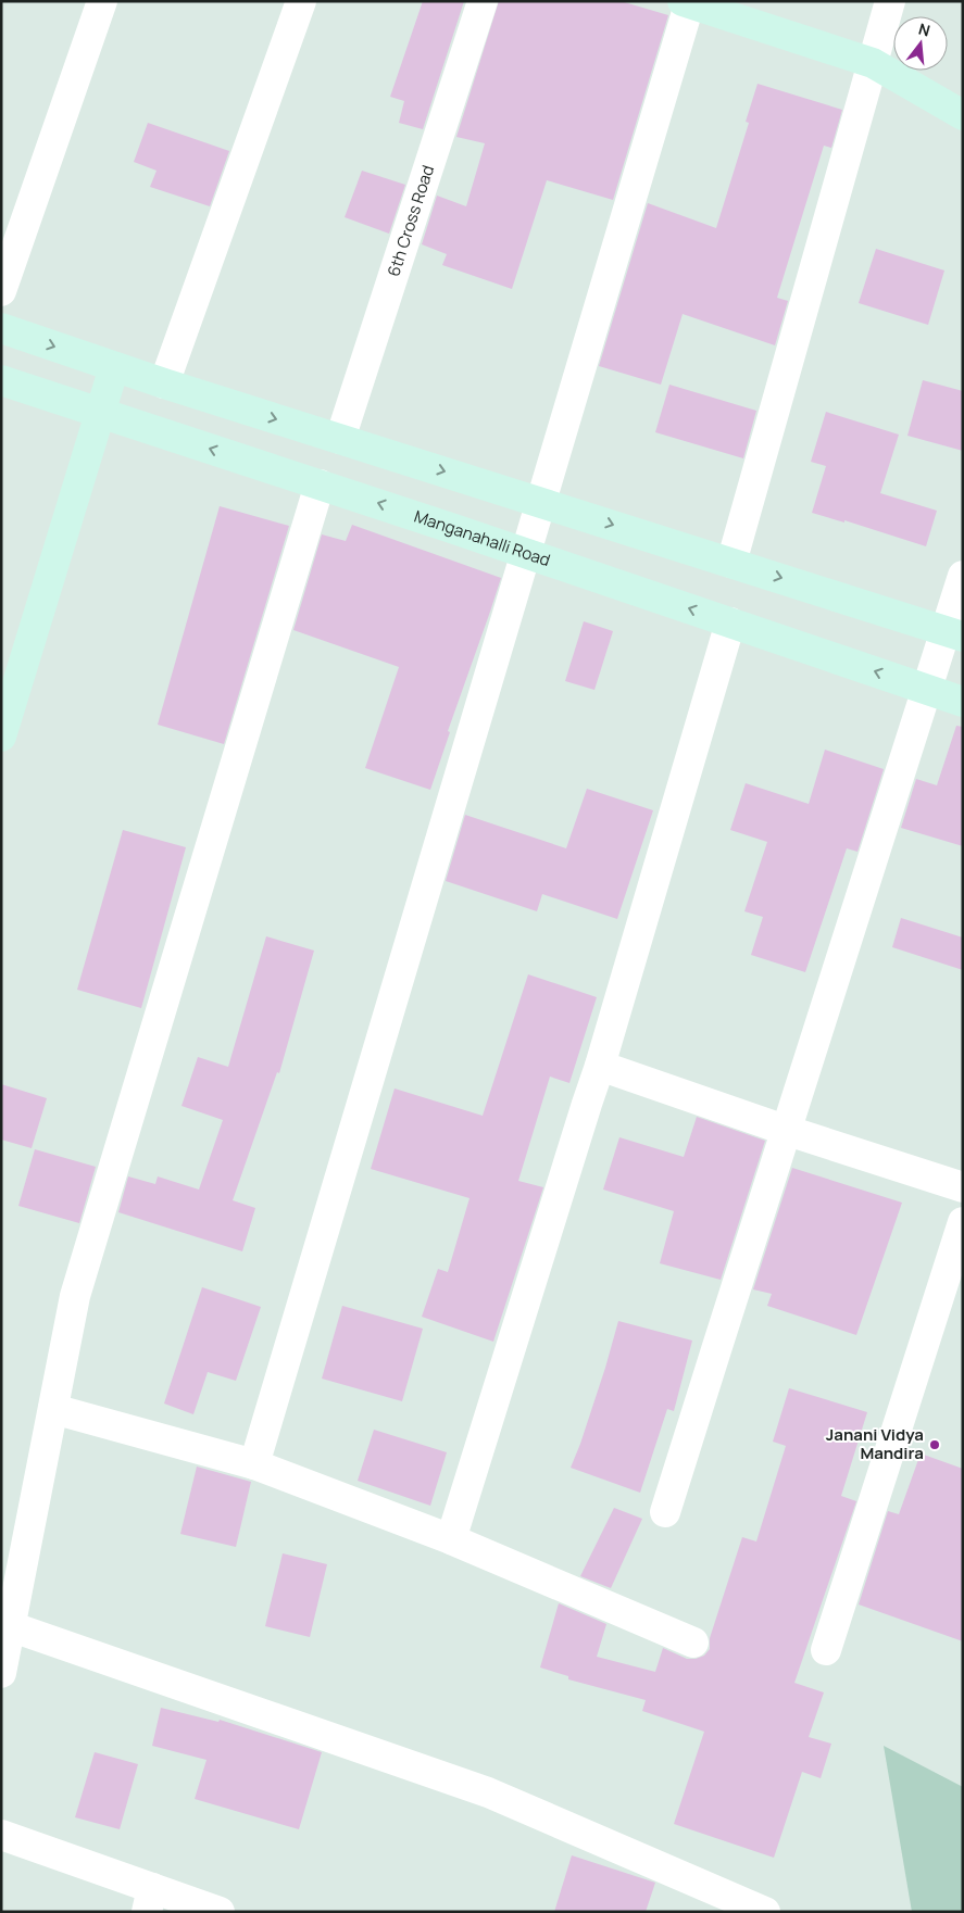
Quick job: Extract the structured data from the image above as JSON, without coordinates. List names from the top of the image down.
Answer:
{
  "streets": {
    "main road": ["Manganahalli Road"],
    "street": ["6th Cross Road"]
  },
  "places": ["Janani Vidya Mandira"],
  "north": "top"
}
